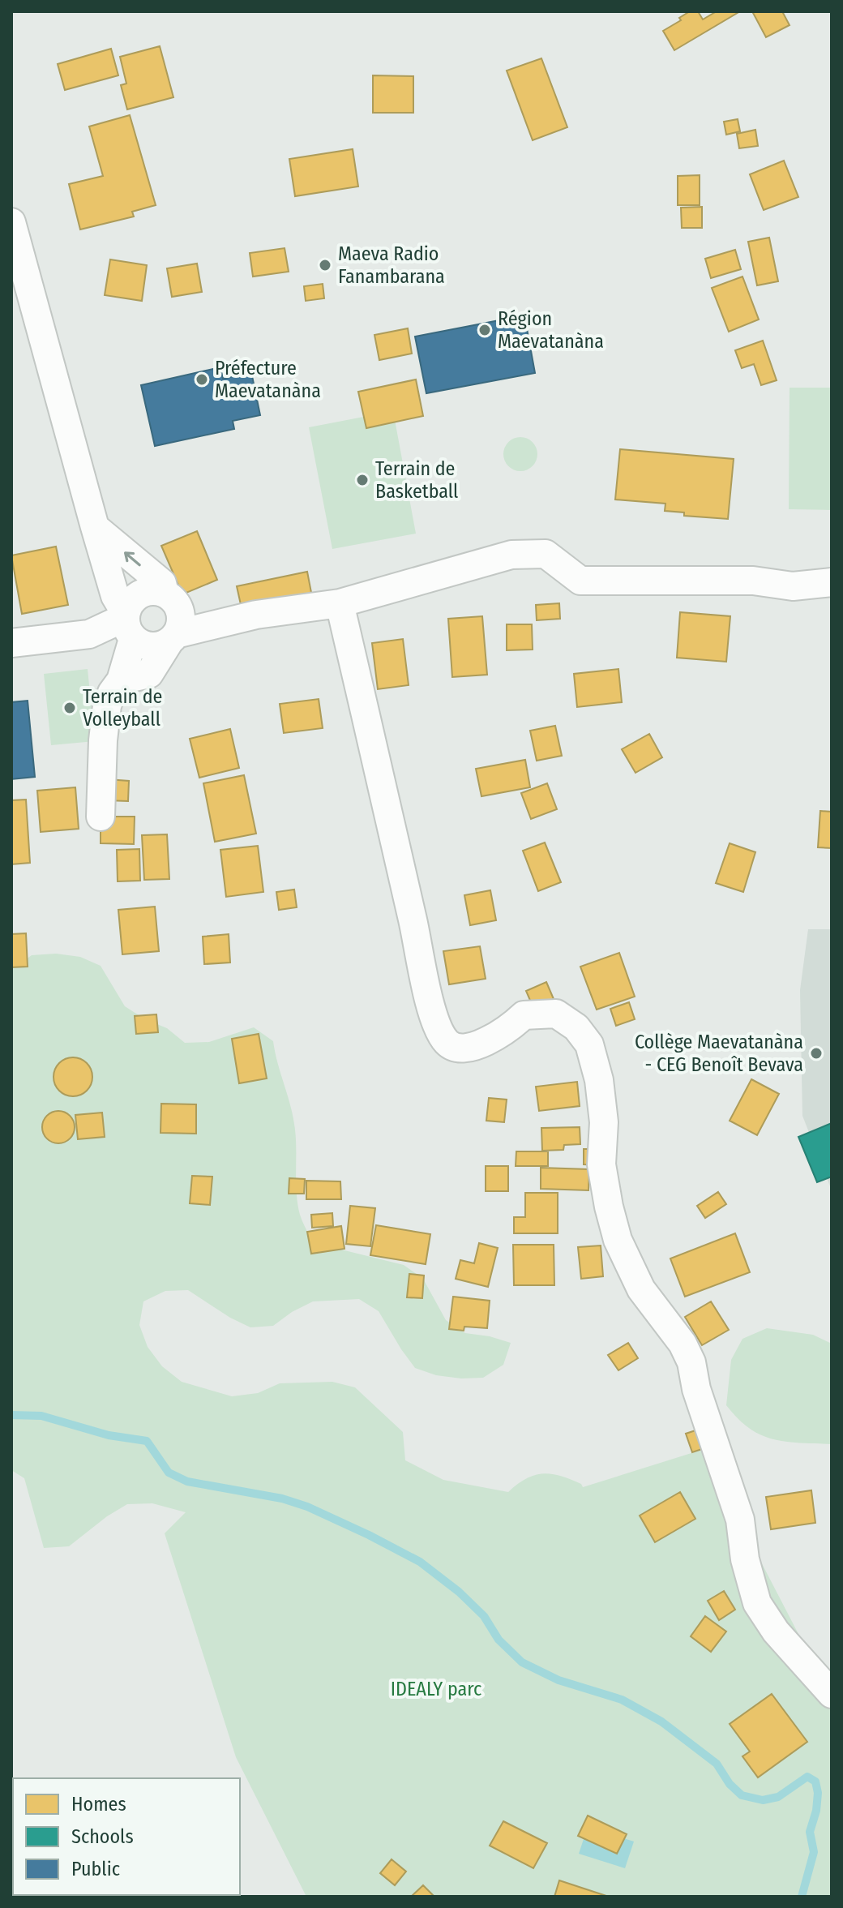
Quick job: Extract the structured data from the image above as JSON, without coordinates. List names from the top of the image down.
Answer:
{
  "parks": ["IDEALY parc"],
  "places": [
    "Maeva Radio Fanambarana",
    "Région Maevatanàna",
    "Préfecture Maevatanàna",
    "Terrain de Basketball",
    "Terrain de Volleyball",
    "Collège Maevatanàna - CEG Benoît Bevava"
  ],
  "legend": ["Homes", "Schools", "Public"]
}
